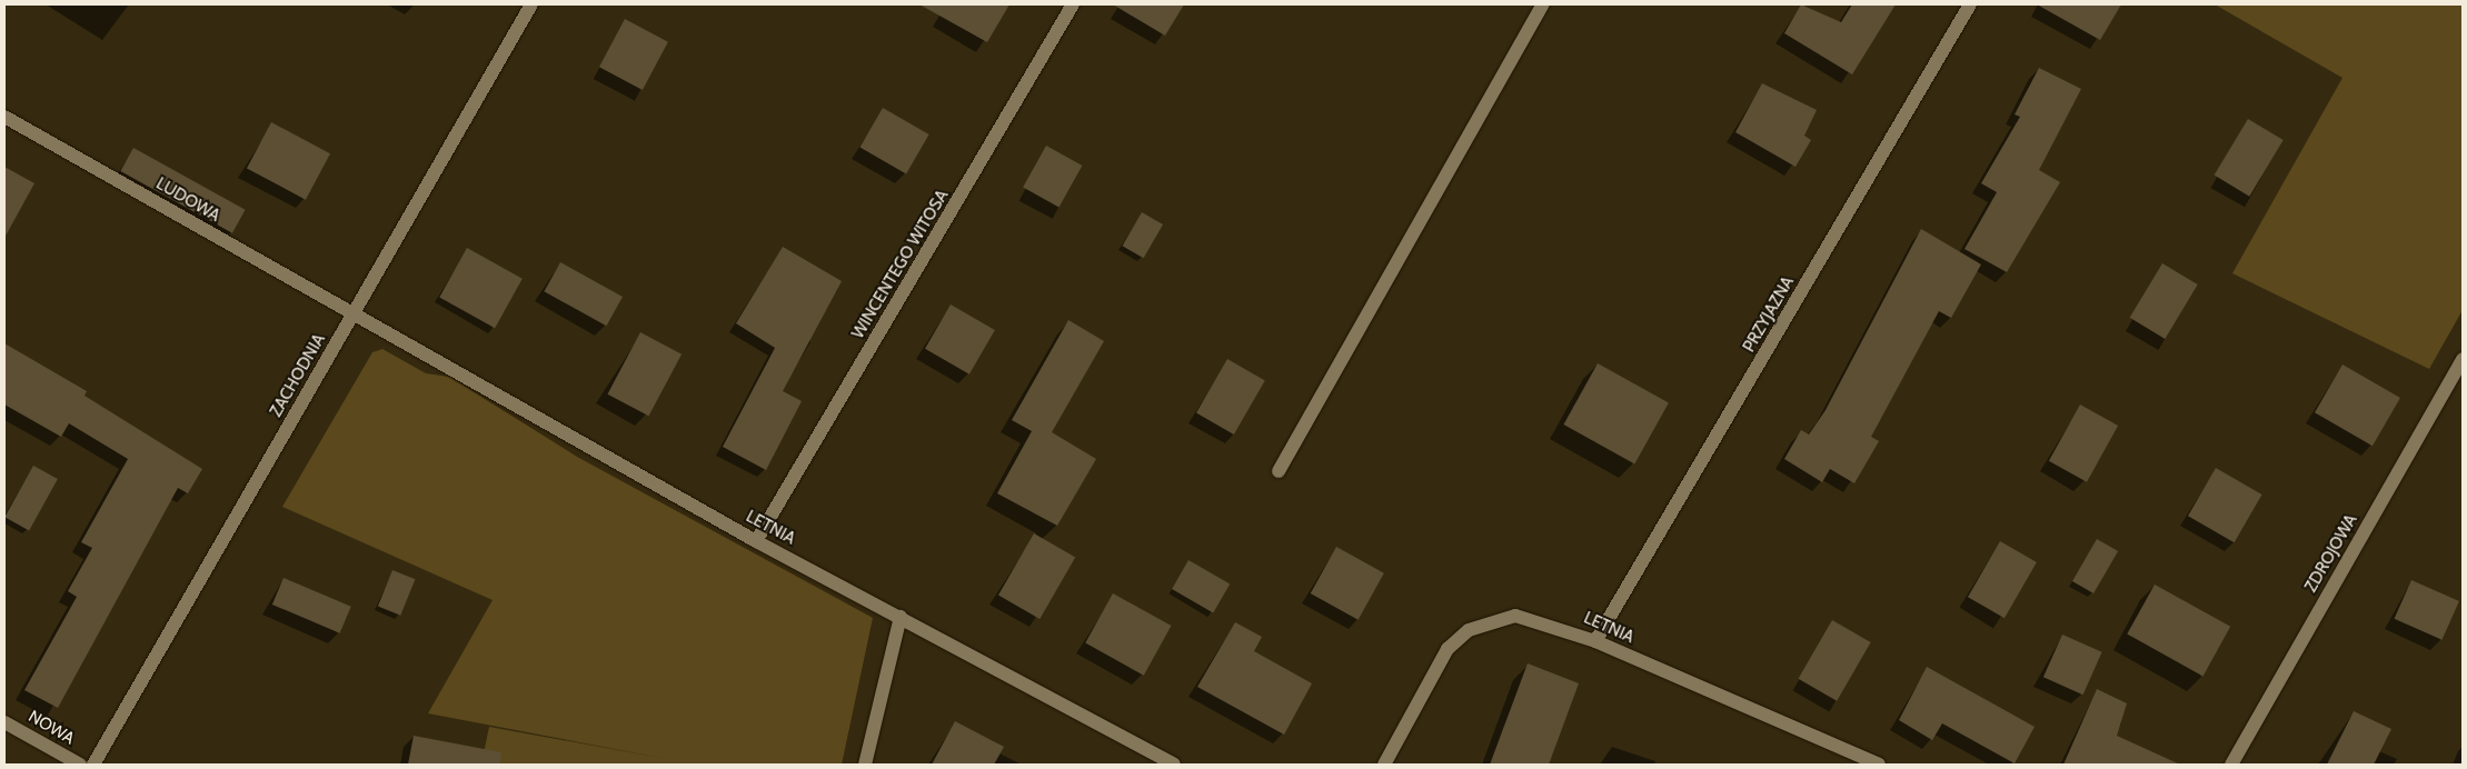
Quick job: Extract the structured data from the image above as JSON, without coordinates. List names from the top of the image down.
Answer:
{
  "streets": {
    "street": [
      "LUDOWA",
      "WINCENTEGO WITOSA",
      "PRZYJAZNA",
      "ZACHODNIA",
      "LETNIA",
      "ZDROJOWA",
      "NOWA"
    ]
  },
  "crossings": [
    ["LUDOWA", "ZACHODNIA"],
    ["LUDOWA", "LETNIA"],
    ["WINCENTEGO WITOSA", "LETNIA"],
    ["PRZYJAZNA", "LETNIA"],
    ["ZACHODNIA", "LETNIA"]
  ]
}
